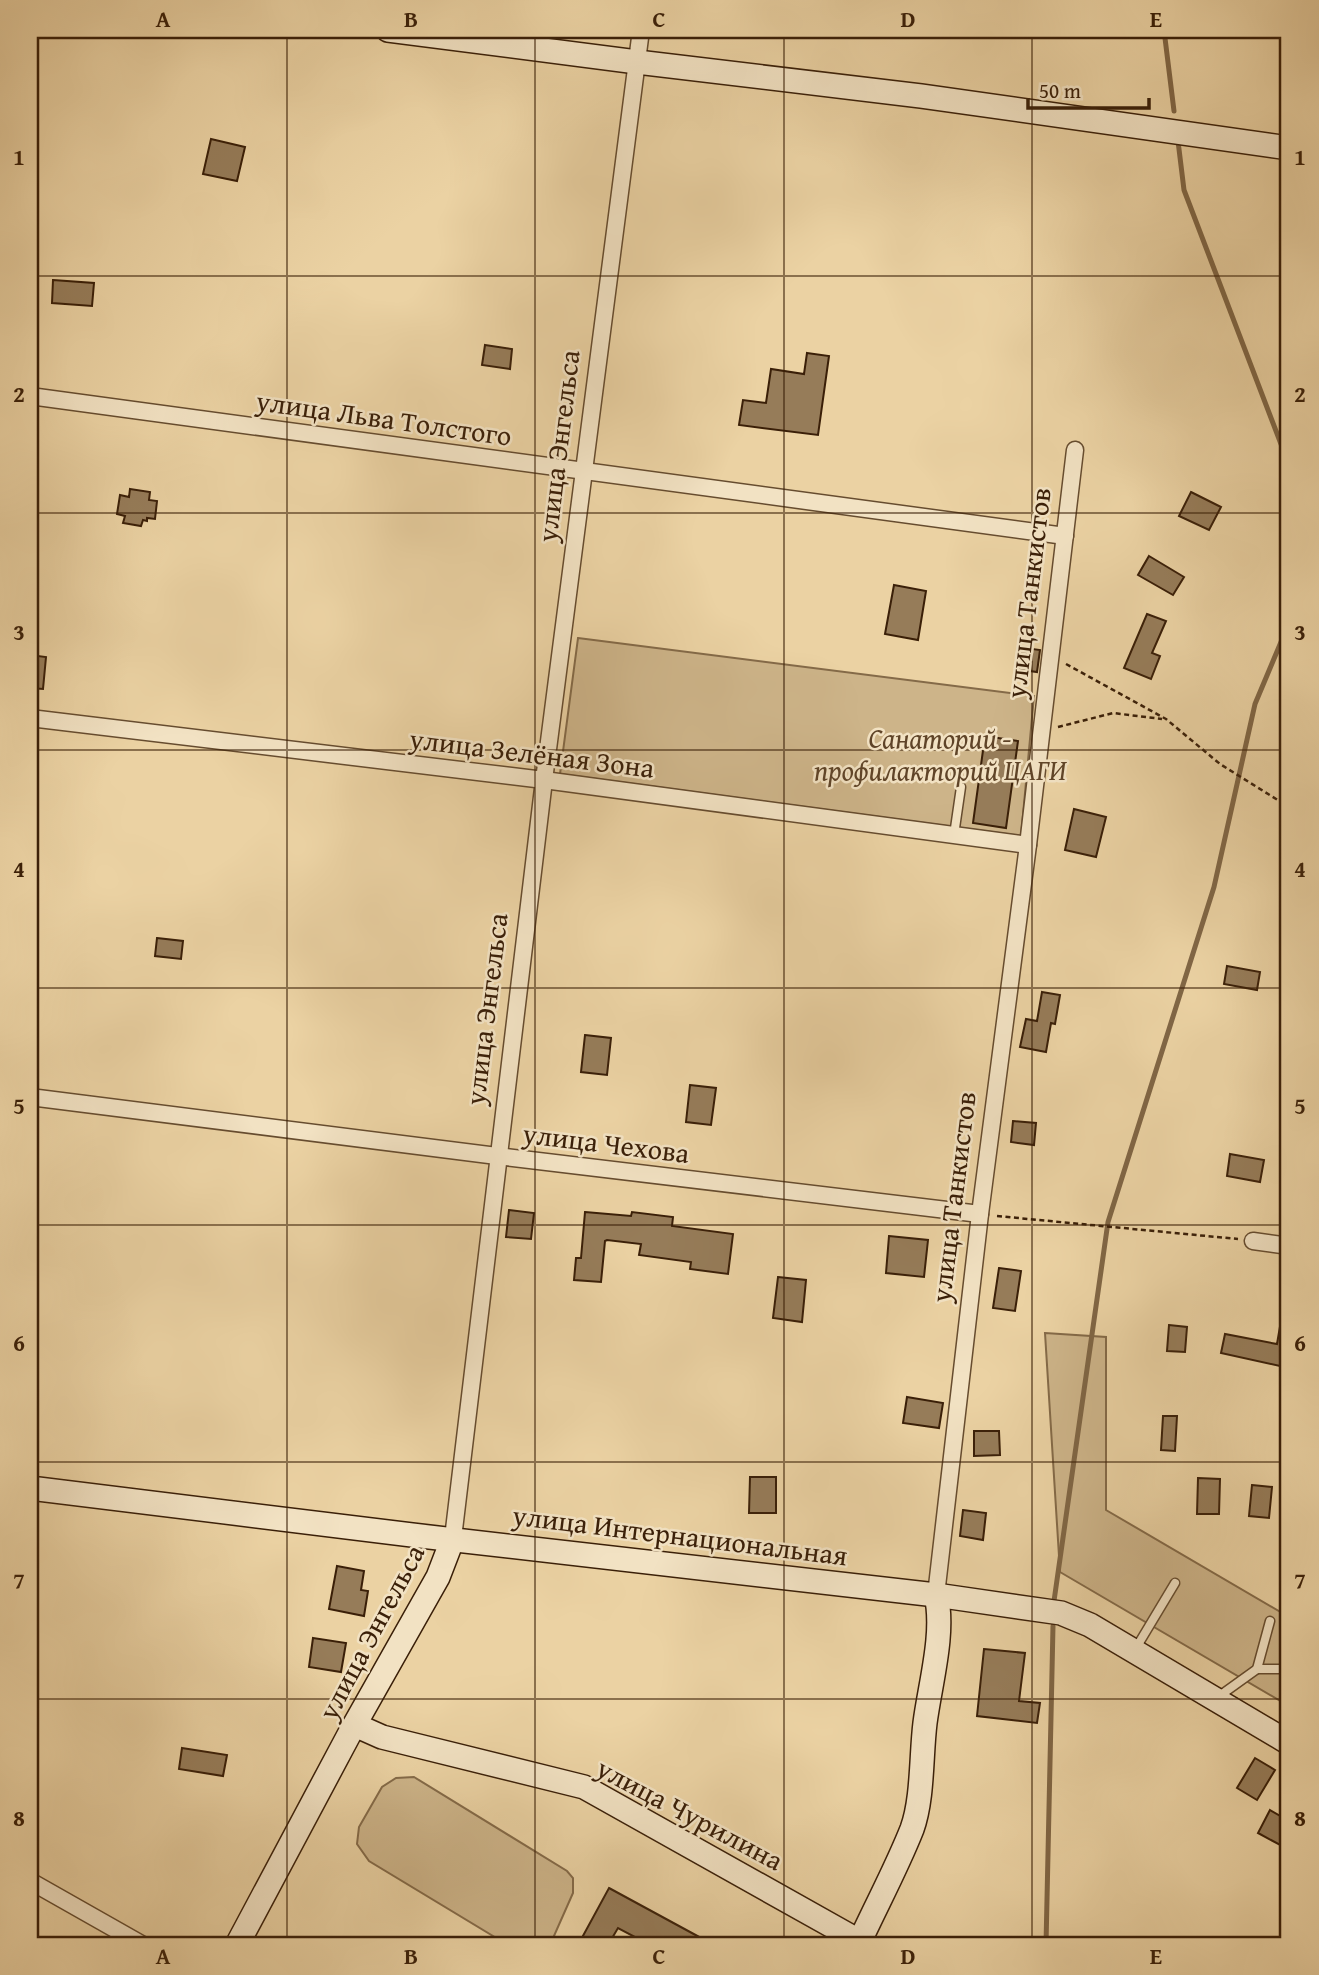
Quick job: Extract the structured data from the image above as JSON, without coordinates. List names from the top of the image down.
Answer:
{
  "streets": {
    "main road": [
      "улица Энгельса",
      "улица Танкистов",
      "улица Интернациональная",
      "улица Чурилина"
    ],
    "street": ["улица Льва Толстого", "улица Зелёная Зона", "улица Чехова"]
  },
  "crossings": [
    ["улица Льва Толстого", "улица Энгельса"],
    ["улица Льва Толстого", "улица Танкистов"],
    ["улица Энгельса", "улица Зелёная Зона"],
    ["улица Энгельса", "улица Чехова"],
    ["улица Энгельса", "улица Интернациональная"],
    ["улица Энгельса", "улица Чурилина"],
    ["улица Танкистов", "улица Зелёная Зона"],
    ["улица Танкистов", "улица Чехова"],
    ["улица Танкистов", "улица Интернациональная"],
    ["улица Танкистов", "улица Чурилина"]
  ],
  "parks": ["Санаторий - профилакторий ЦАГИ"],
  "scale_bar": "50 m",
  "grid": {
    "columns": [
      "A",
      "B",
      "C",
      "D",
      "E"
    ],
    "rows": [
      "1",
      "2",
      "3",
      "4",
      "5",
      "6",
      "7",
      "8"
    ]
  }
}
